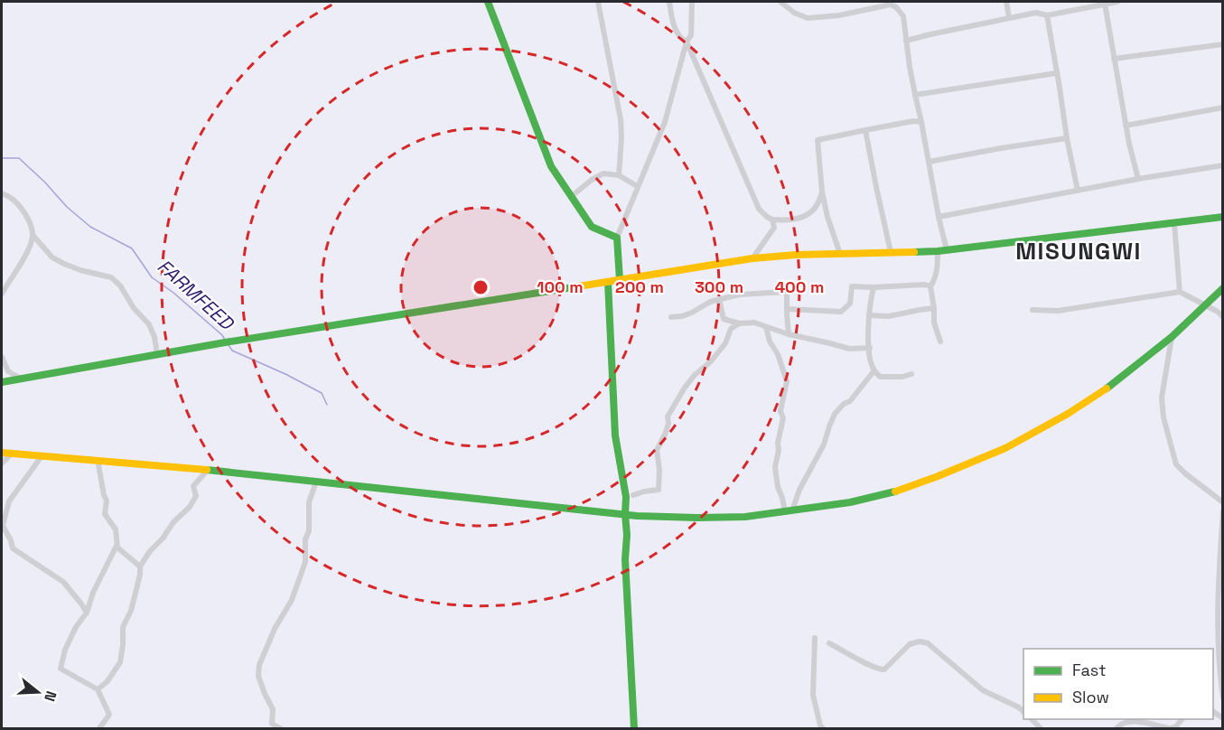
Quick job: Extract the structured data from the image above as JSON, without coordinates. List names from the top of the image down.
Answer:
{
  "districts": ["MISUNGWI"],
  "water": ["FARMFEED"],
  "legend": ["Fast", "Slow"],
  "north": "right",
  "rings": [
    "100 m",
    "200 m",
    "300 m",
    "400 m"
  ]
}
